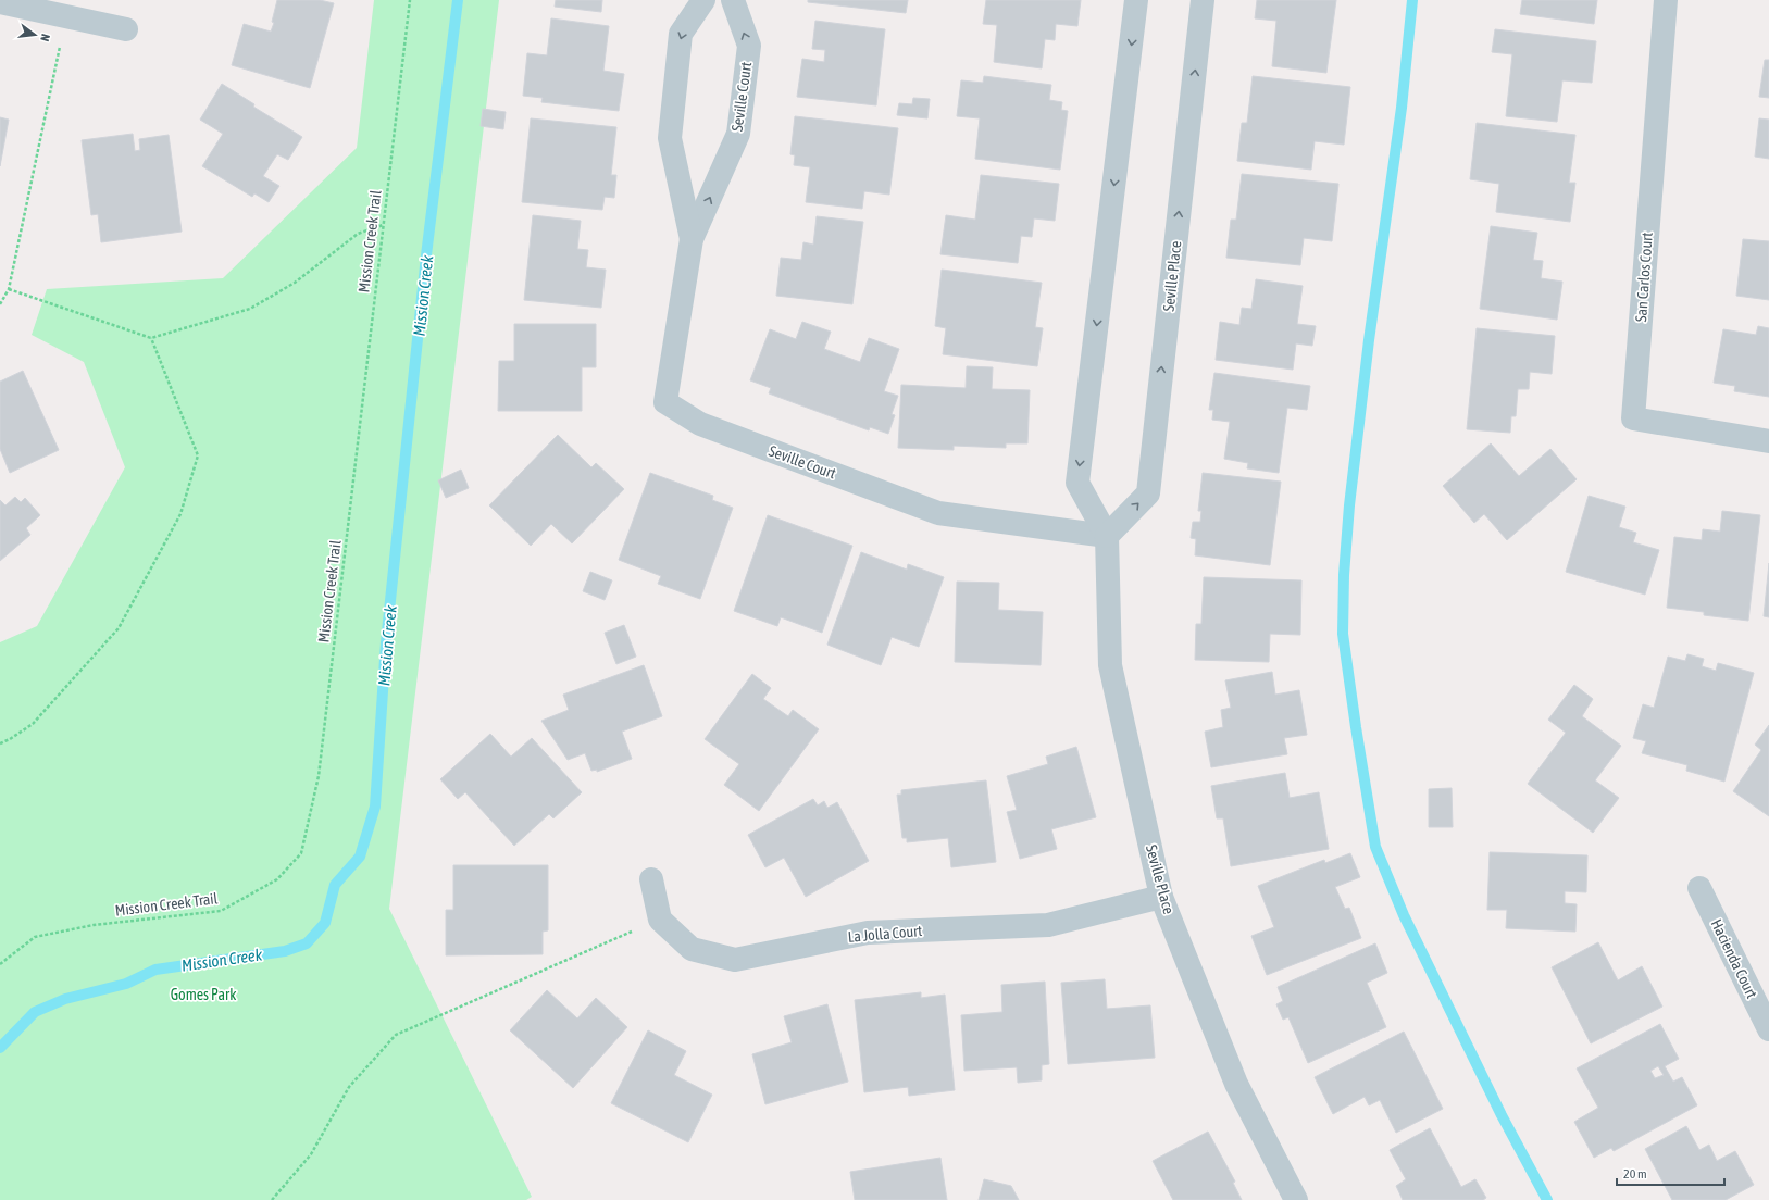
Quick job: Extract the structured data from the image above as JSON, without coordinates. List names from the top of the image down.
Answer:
{
  "streets": {
    "street": [
      "Seville Court",
      "Seville Place",
      "San Carlos Court",
      "La Jolla Court",
      "Hacienda Court"
    ],
    "path": ["Mission Creek Trail"]
  },
  "crossings": [
    ["Seville Court", "Seville Place"],
    ["Seville Place", "La Jolla Court"]
  ],
  "water": ["Mission Creek"],
  "parks": ["Gomes Park"],
  "scale_bar": "20 m",
  "north": "right"
}
